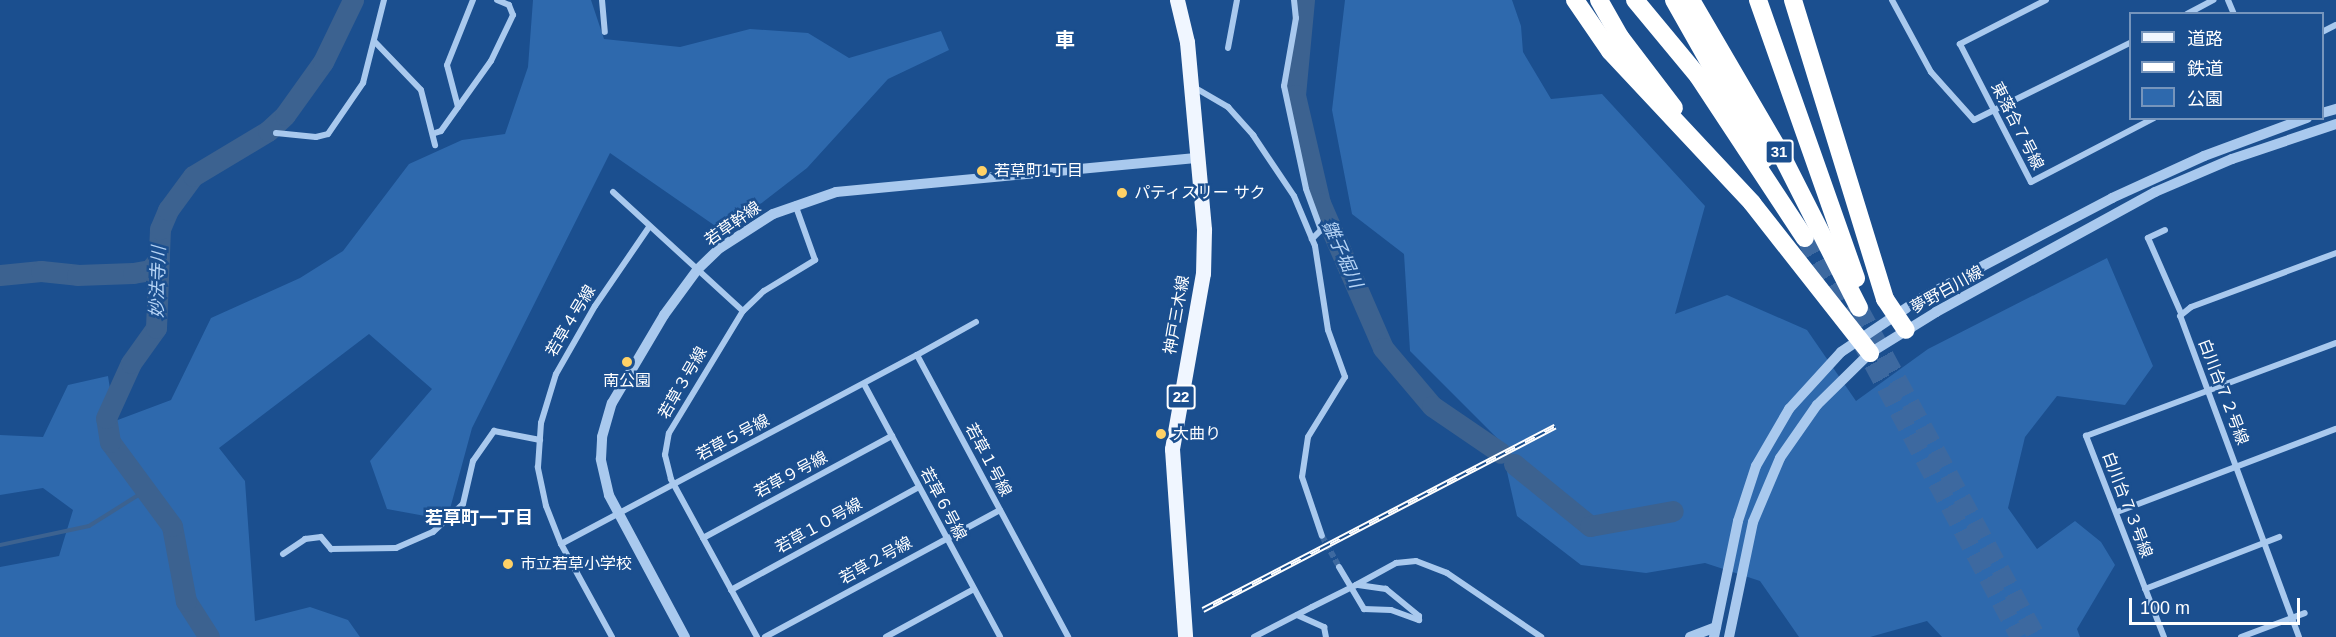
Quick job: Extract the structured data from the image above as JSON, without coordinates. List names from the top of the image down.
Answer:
{
  "streets": {
    "highway": ["31"],
    "main road": ["神戸三木線", "22"],
    "street": [
      "東落合７号線",
      "若草幹線",
      "夢野白川線",
      "若草４号線",
      "若草３号線",
      "白川台７２号線",
      "若草５号線",
      "若草１号線",
      "若草９号線",
      "若草６号線",
      "白川台７３号線",
      "若草１０号線",
      "若草２号線"
    ]
  },
  "crossings": [
    ["若草幹線", "神戸三木線"],
    ["若草幹線", "若草３号線"],
    ["若草幹線", "若草５号線"],
    ["若草４号線", "若草５号線"],
    ["若草３号線", "若草５号線"],
    ["若草３号線", "若草９号線"],
    ["若草３号線", "若草１０号線"],
    ["白川台７２号線", "白川台７３号線"],
    ["若草５号線", "若草１号線"],
    ["若草５号線", "若草６号線"],
    ["若草１号線", "若草２号線"],
    ["若草９号線", "若草６号線"],
    ["若草６号線", "若草１０号線"],
    ["若草６号線", "若草２号線"]
  ],
  "districts": ["車", "若草町一丁目"],
  "water": ["雛子堀川", "妙法寺川"],
  "places": [
    "若草町1丁目",
    "パティスリー サク",
    "南公園",
    "大曲り",
    "市立若草小学校"
  ],
  "legend": ["道路", "鉄道", "公園"],
  "scale_bar": "100 m"
}
